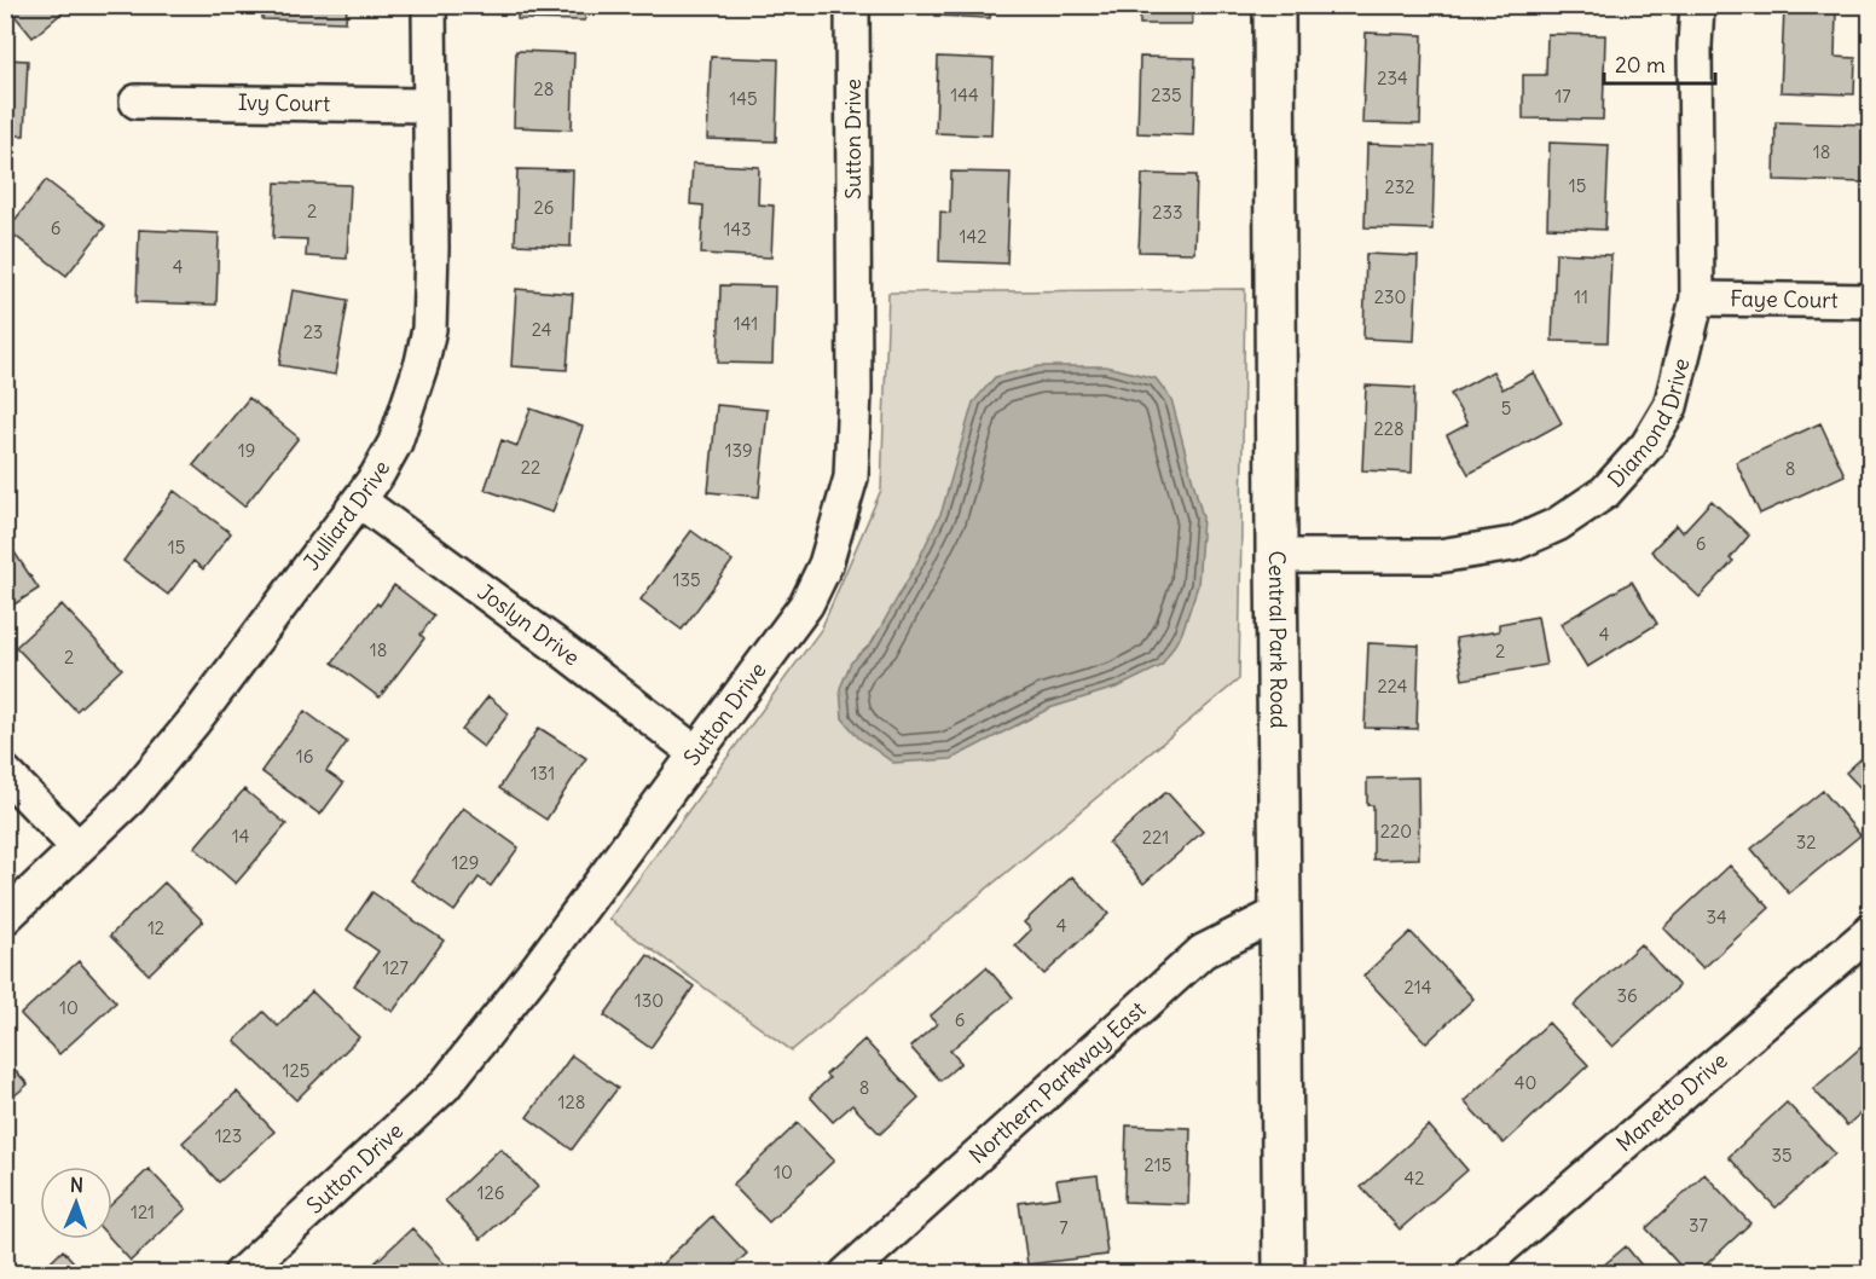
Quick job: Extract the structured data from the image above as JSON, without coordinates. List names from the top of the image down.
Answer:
{
  "streets": {
    "street": [
      "Ivy Court",
      "Sutton Drive",
      "Faye Court",
      "Diamond Drive",
      "Julliard Drive",
      "Joslyn Drive",
      "Central Park Road",
      "Northern Parkway East",
      "Manetto Drive"
    ]
  },
  "crossings": [
    ["Ivy Court", "Julliard Drive"],
    ["Sutton Drive", "Joslyn Drive"],
    ["Faye Court", "Diamond Drive"],
    ["Diamond Drive", "Central Park Road"],
    ["Julliard Drive", "Joslyn Drive"],
    ["Central Park Road", "Northern Parkway East"]
  ],
  "house_numbers": [
    "234",
    "28",
    "144",
    "235",
    "17",
    "145",
    "18",
    "15",
    "232",
    "26",
    "2",
    "233",
    "6",
    "143",
    "142",
    "4",
    "230",
    "11",
    "141",
    "24",
    "23",
    "5",
    "228",
    "19",
    "139",
    "22",
    "8",
    "6",
    "15",
    "135",
    "4",
    "18",
    "2",
    "2",
    "224",
    "16",
    "131",
    "220",
    "14",
    "221",
    "32",
    "129",
    "34",
    "4",
    "12",
    "127",
    "214",
    "36",
    "130",
    "10",
    "6",
    "125",
    "40",
    "8",
    "128",
    "123",
    "35",
    "215",
    "10",
    "42",
    "126",
    "121",
    "37",
    "7"
  ],
  "scale_bar": "20 m",
  "north": "top"
}
